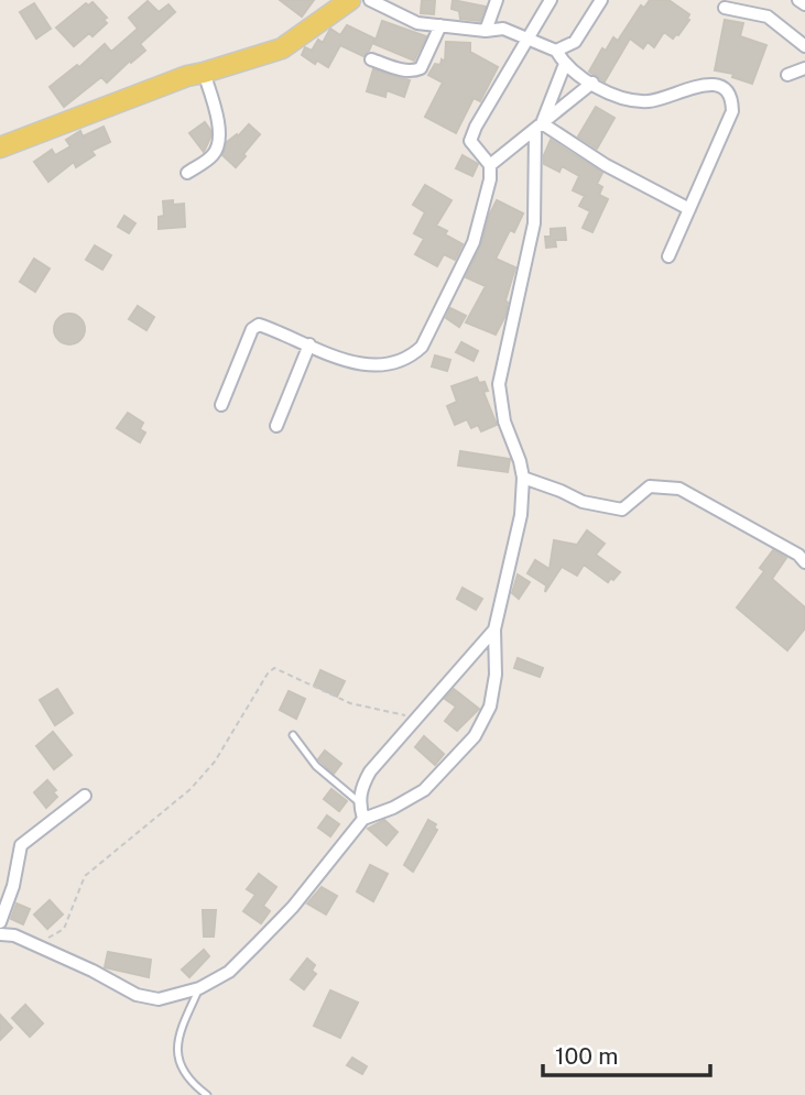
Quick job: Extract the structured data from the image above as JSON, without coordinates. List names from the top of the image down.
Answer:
{
  "scale_bar": "100 m"
}
